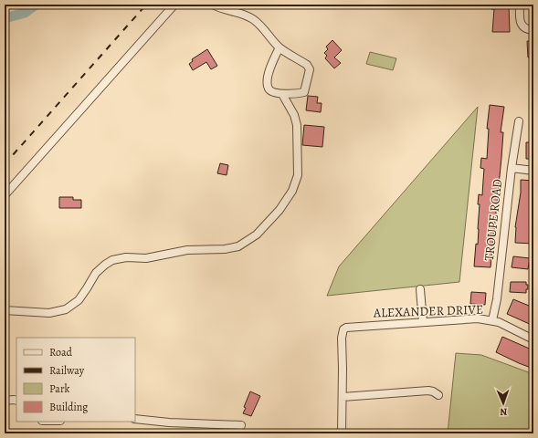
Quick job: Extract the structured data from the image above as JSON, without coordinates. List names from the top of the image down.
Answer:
{
  "streets": {
    "street": ["TROUPE ROAD", "ALEXANDER DRIVE"]
  },
  "crossings": [
    ["TROUPE ROAD", "ALEXANDER DRIVE"]
  ],
  "legend": [
    "Road",
    "Railway",
    "Park",
    "Building"
  ],
  "north": "bottom"
}
